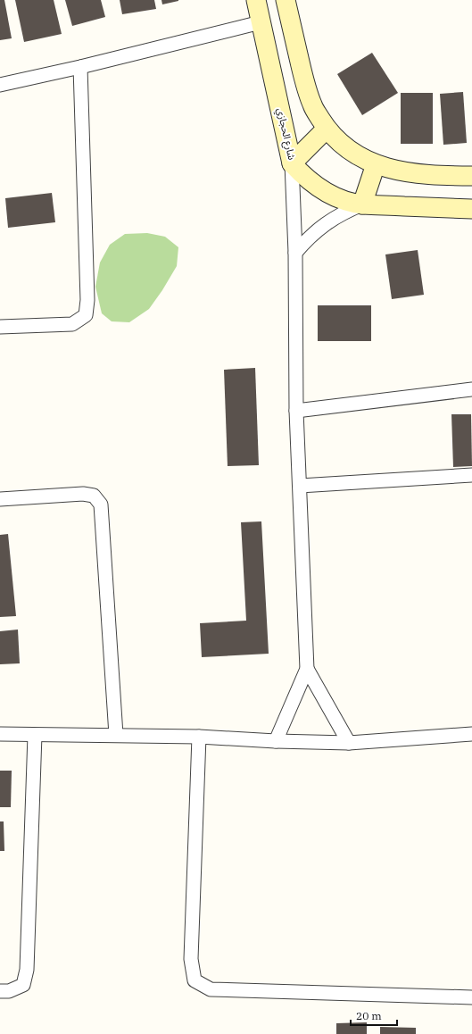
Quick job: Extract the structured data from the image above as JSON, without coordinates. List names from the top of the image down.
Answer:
{
  "streets": {
    "main road": ["شارع الحجازي"]
  },
  "scale_bar": "20 m"
}
